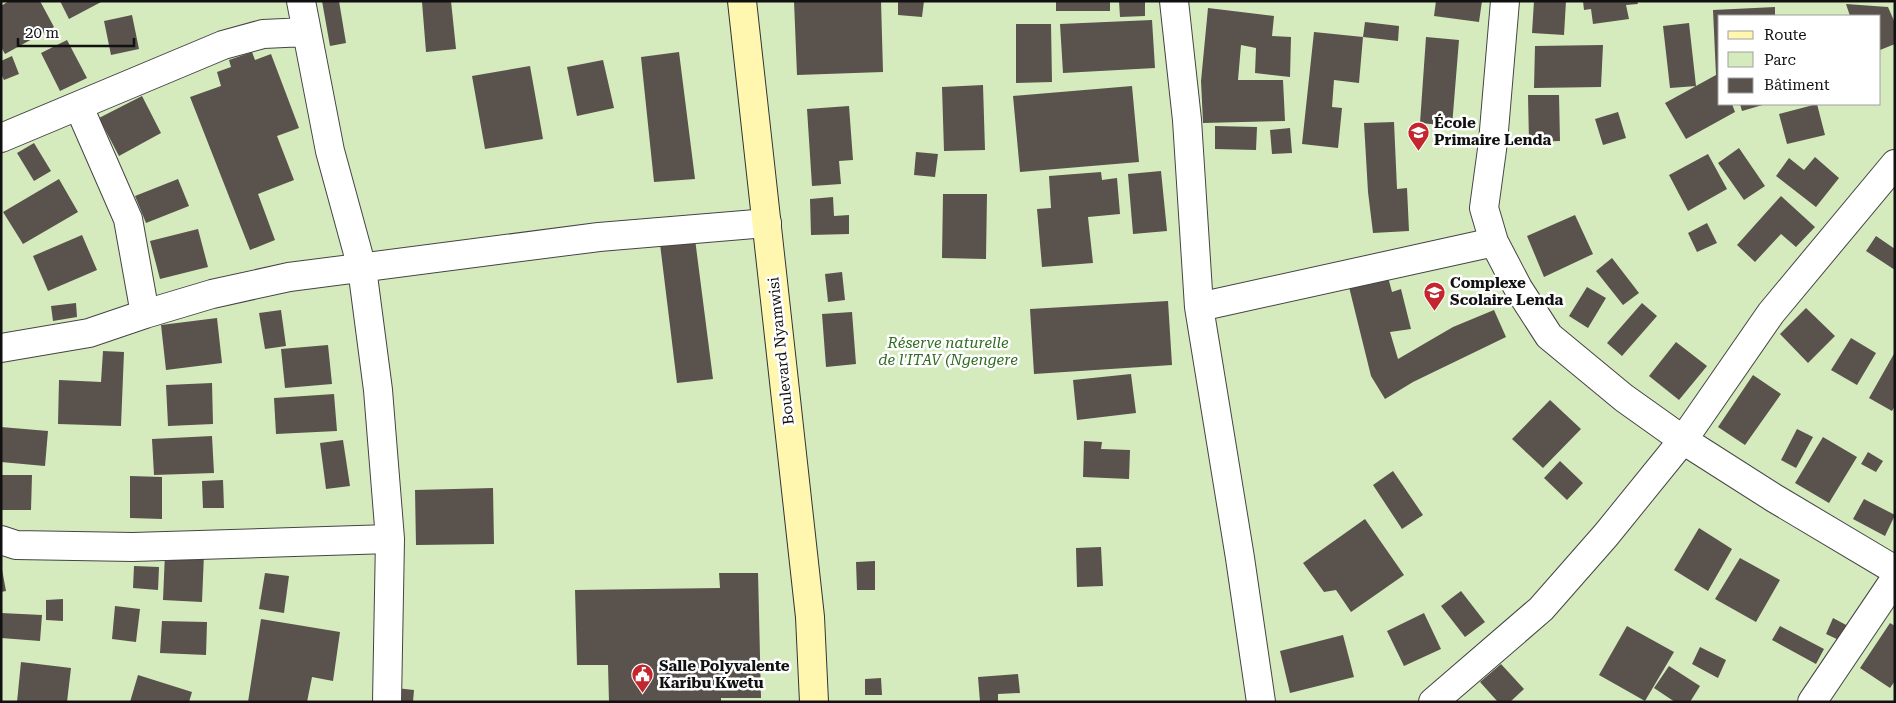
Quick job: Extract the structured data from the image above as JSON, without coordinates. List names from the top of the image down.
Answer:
{
  "streets": {
    "main road": ["Boulevard Nyamwisi"]
  },
  "parks": ["Réserve naturelle de l'ITAV (Ngengere"],
  "places": {
    "school or university": ["École Primaire Lenda", "Complexe Scolaire Lenda"],
    "public building": ["Salle Polyvalente Karibu Kwetu"]
  },
  "legend": ["Route", "Parc", "Bâtiment"],
  "scale_bar": "20 m"
}
